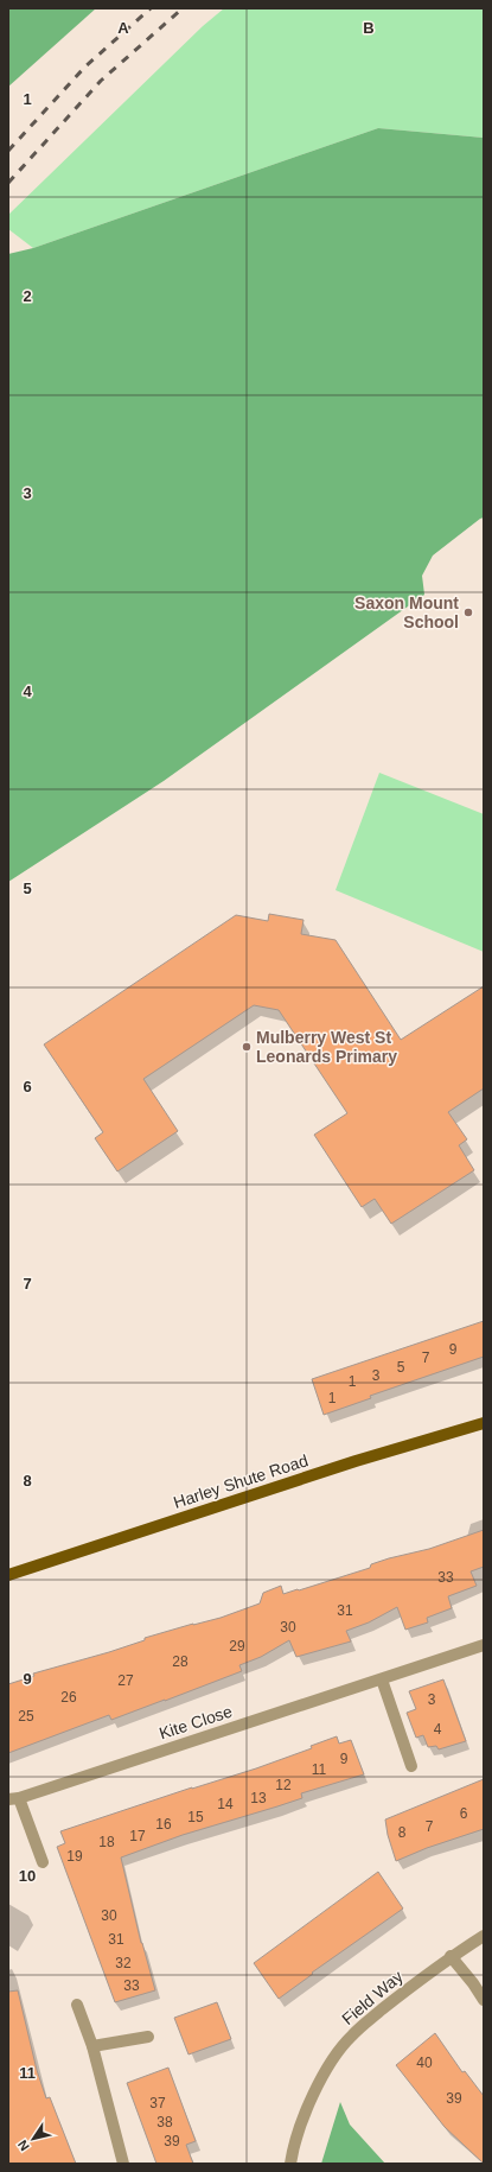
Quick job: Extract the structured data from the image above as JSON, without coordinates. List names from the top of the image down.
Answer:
{
  "streets": {
    "main road": ["Harley Shute Road"],
    "street": ["Kite Close", "Field Way"]
  },
  "places": ["Saxon Mount School", "Mulberry West St Leonards Primary"],
  "house_numbers": [
    "9",
    "7",
    "5",
    "3",
    "1",
    "1",
    "33",
    "31",
    "30",
    "29",
    "28",
    "27",
    "26",
    "3",
    "25",
    "4",
    "9",
    "11",
    "12",
    "13",
    "14",
    "6",
    "15",
    "16",
    "7",
    "8",
    "17",
    "18",
    "19",
    "30",
    "31",
    "32",
    "33",
    "40",
    "39",
    "37",
    "38",
    "39"
  ],
  "north": "bottom left",
  "grid": {
    "columns": ["A", "B"],
    "rows": [
      "1",
      "2",
      "3",
      "4",
      "5",
      "6",
      "7",
      "8",
      "9",
      "10",
      "11"
    ]
  }
}
